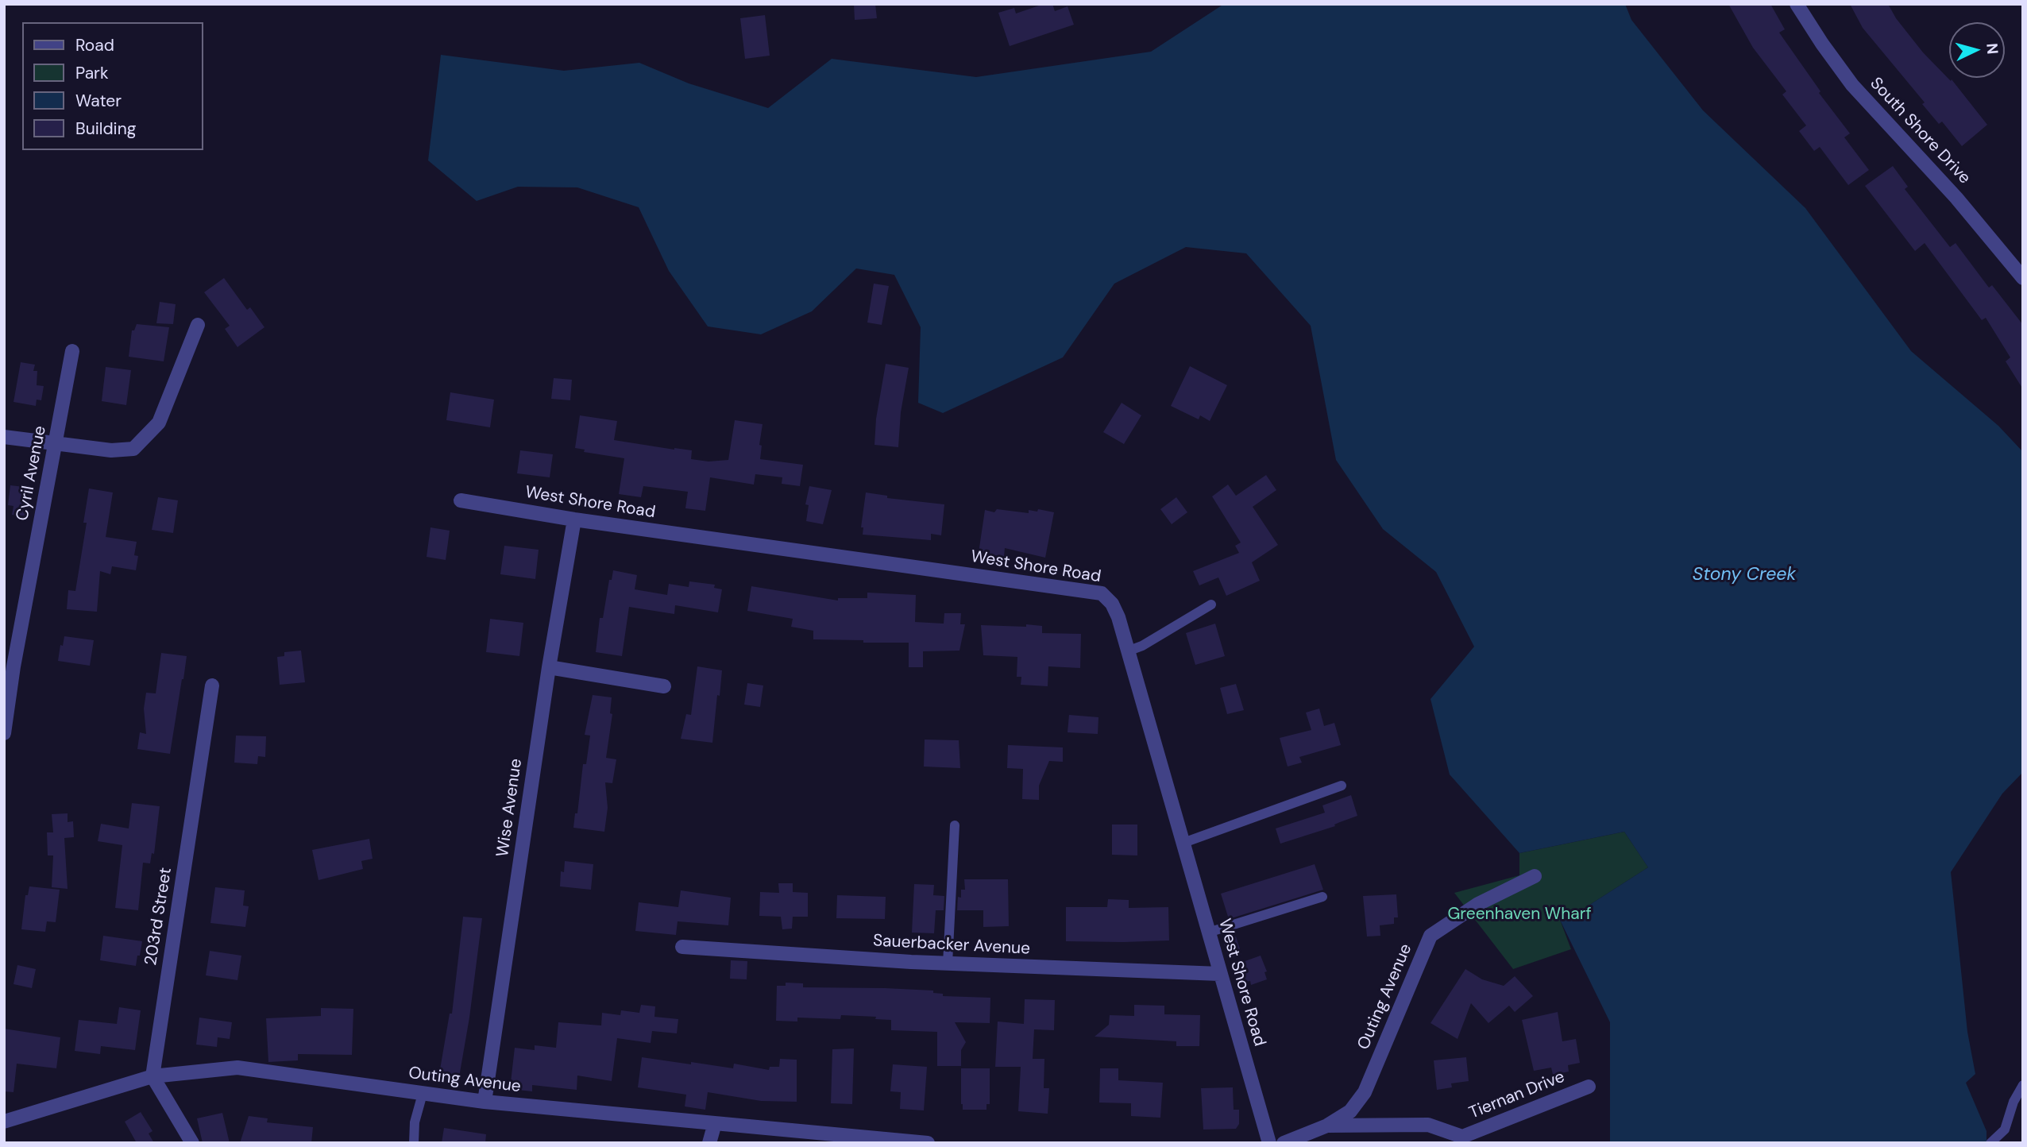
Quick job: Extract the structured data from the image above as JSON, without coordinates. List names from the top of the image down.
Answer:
{
  "streets": {
    "street": [
      "South Shore Drive",
      "Cyril Avenue",
      "West Shore Road",
      "Wise Avenue",
      "203rd Street",
      "Sauerbacker Avenue",
      "Outing Avenue",
      "Tiernan Drive"
    ]
  },
  "crossings": [
    ["West Shore Road", "Wise Avenue"],
    ["West Shore Road", "Sauerbacker Avenue"],
    ["Wise Avenue", "Outing Avenue"],
    ["203rd Street", "Outing Avenue"],
    ["Outing Avenue", "Tiernan Drive"]
  ],
  "water": ["Stony Creek"],
  "parks": ["Greenhaven Wharf"],
  "legend": [
    "Road",
    "Park",
    "Water",
    "Building"
  ],
  "north": "right"
}
